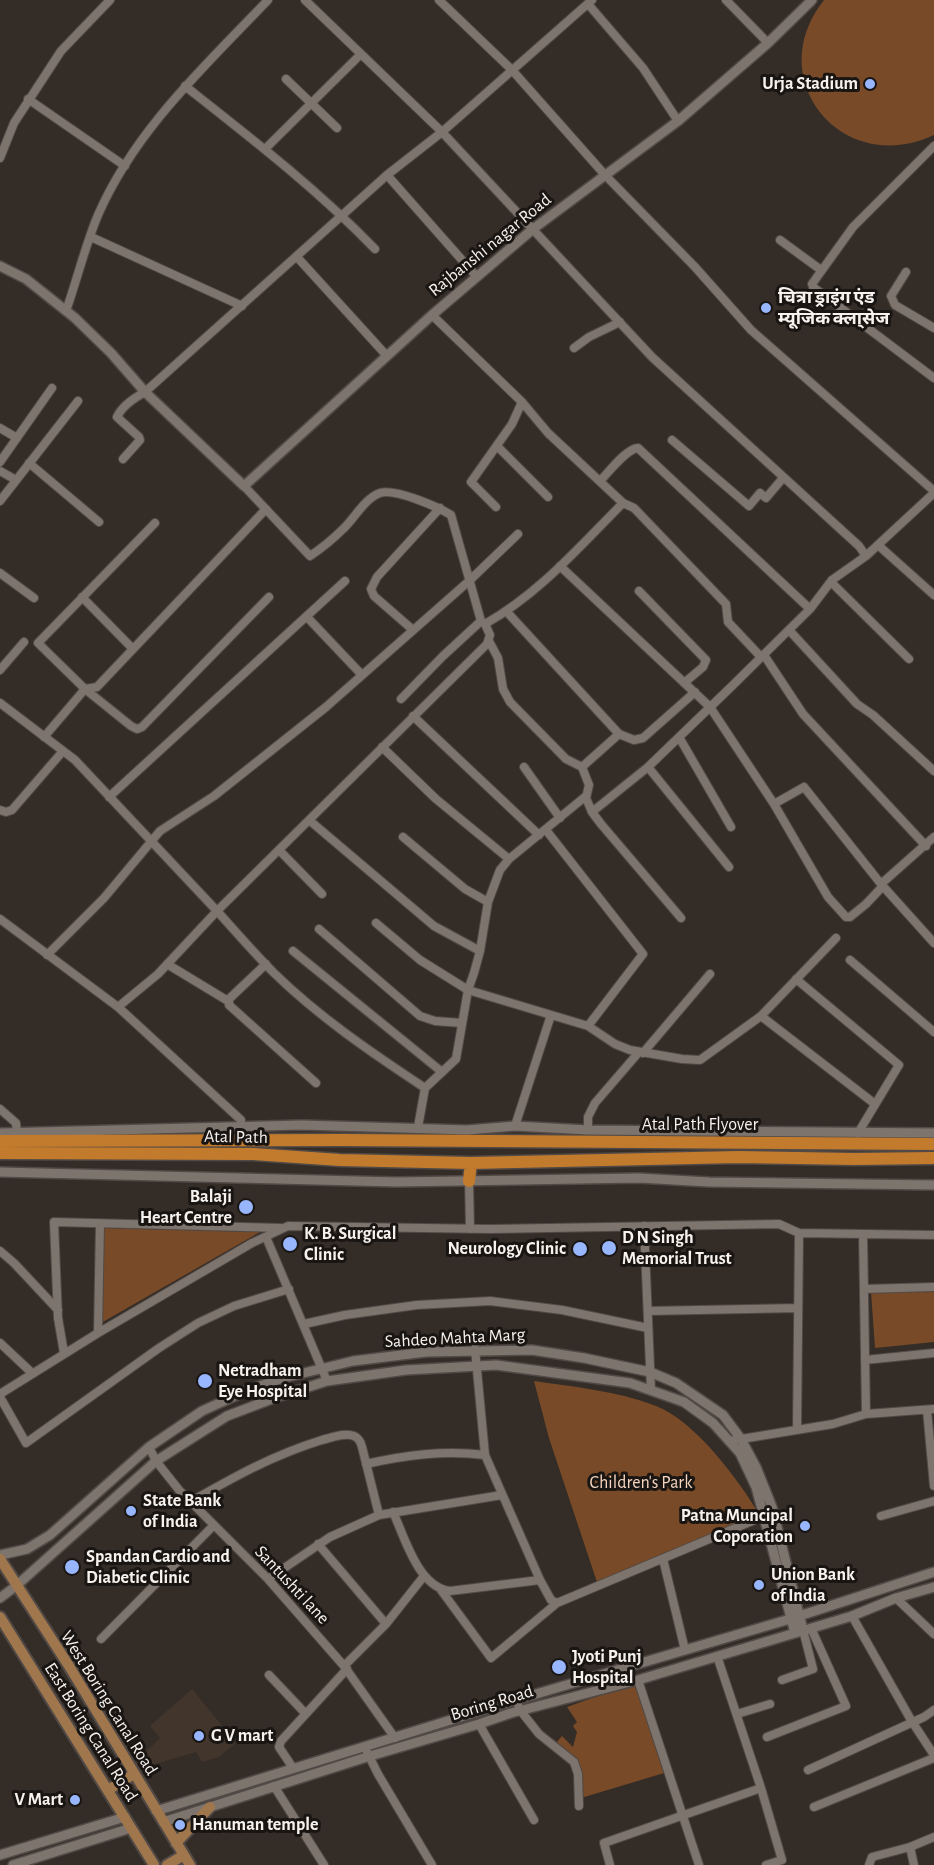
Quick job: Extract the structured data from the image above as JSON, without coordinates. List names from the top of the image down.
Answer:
{
  "streets": {
    "main road": [
      "Atal Path Flyover",
      "Atal Path",
      "West Boring Canal Road",
      "East Boring Canal Road"
    ],
    "street": [
      "Rajbanshi nagar Road",
      "Sahdeo Mahta Marg",
      "Santushti lane",
      "Boring Road"
    ]
  },
  "crossings": [
    ["Atal Path Flyover", "Atal Path"],
    ["Sahdeo Mahta Marg", "Santushti lane"],
    ["Sahdeo Mahta Marg", "West Boring Canal Road"],
    ["Sahdeo Mahta Marg", "Boring Road"],
    ["West Boring Canal Road", "Boring Road"]
  ],
  "parks": ["Children's Park"],
  "places": [
    "Urja Stadium",
    "चित्रा ड्राइंग एंड म्यूजिक क्ला्सेज",
    "Balaji Heart Centre",
    "K. B. Surgical Clinic",
    "D N Singh Memorial Trust",
    "Neurology Clinic",
    "Netradham Eye Hospital",
    "State Bank of India",
    "Patna Muncipal Coporation",
    "Spandan Cardio and Diabetic Clinic",
    "Union Bank of India",
    "Jyoti Punj Hospital",
    "G V mart",
    "V Mart",
    "Hanuman temple"
  ]
}
